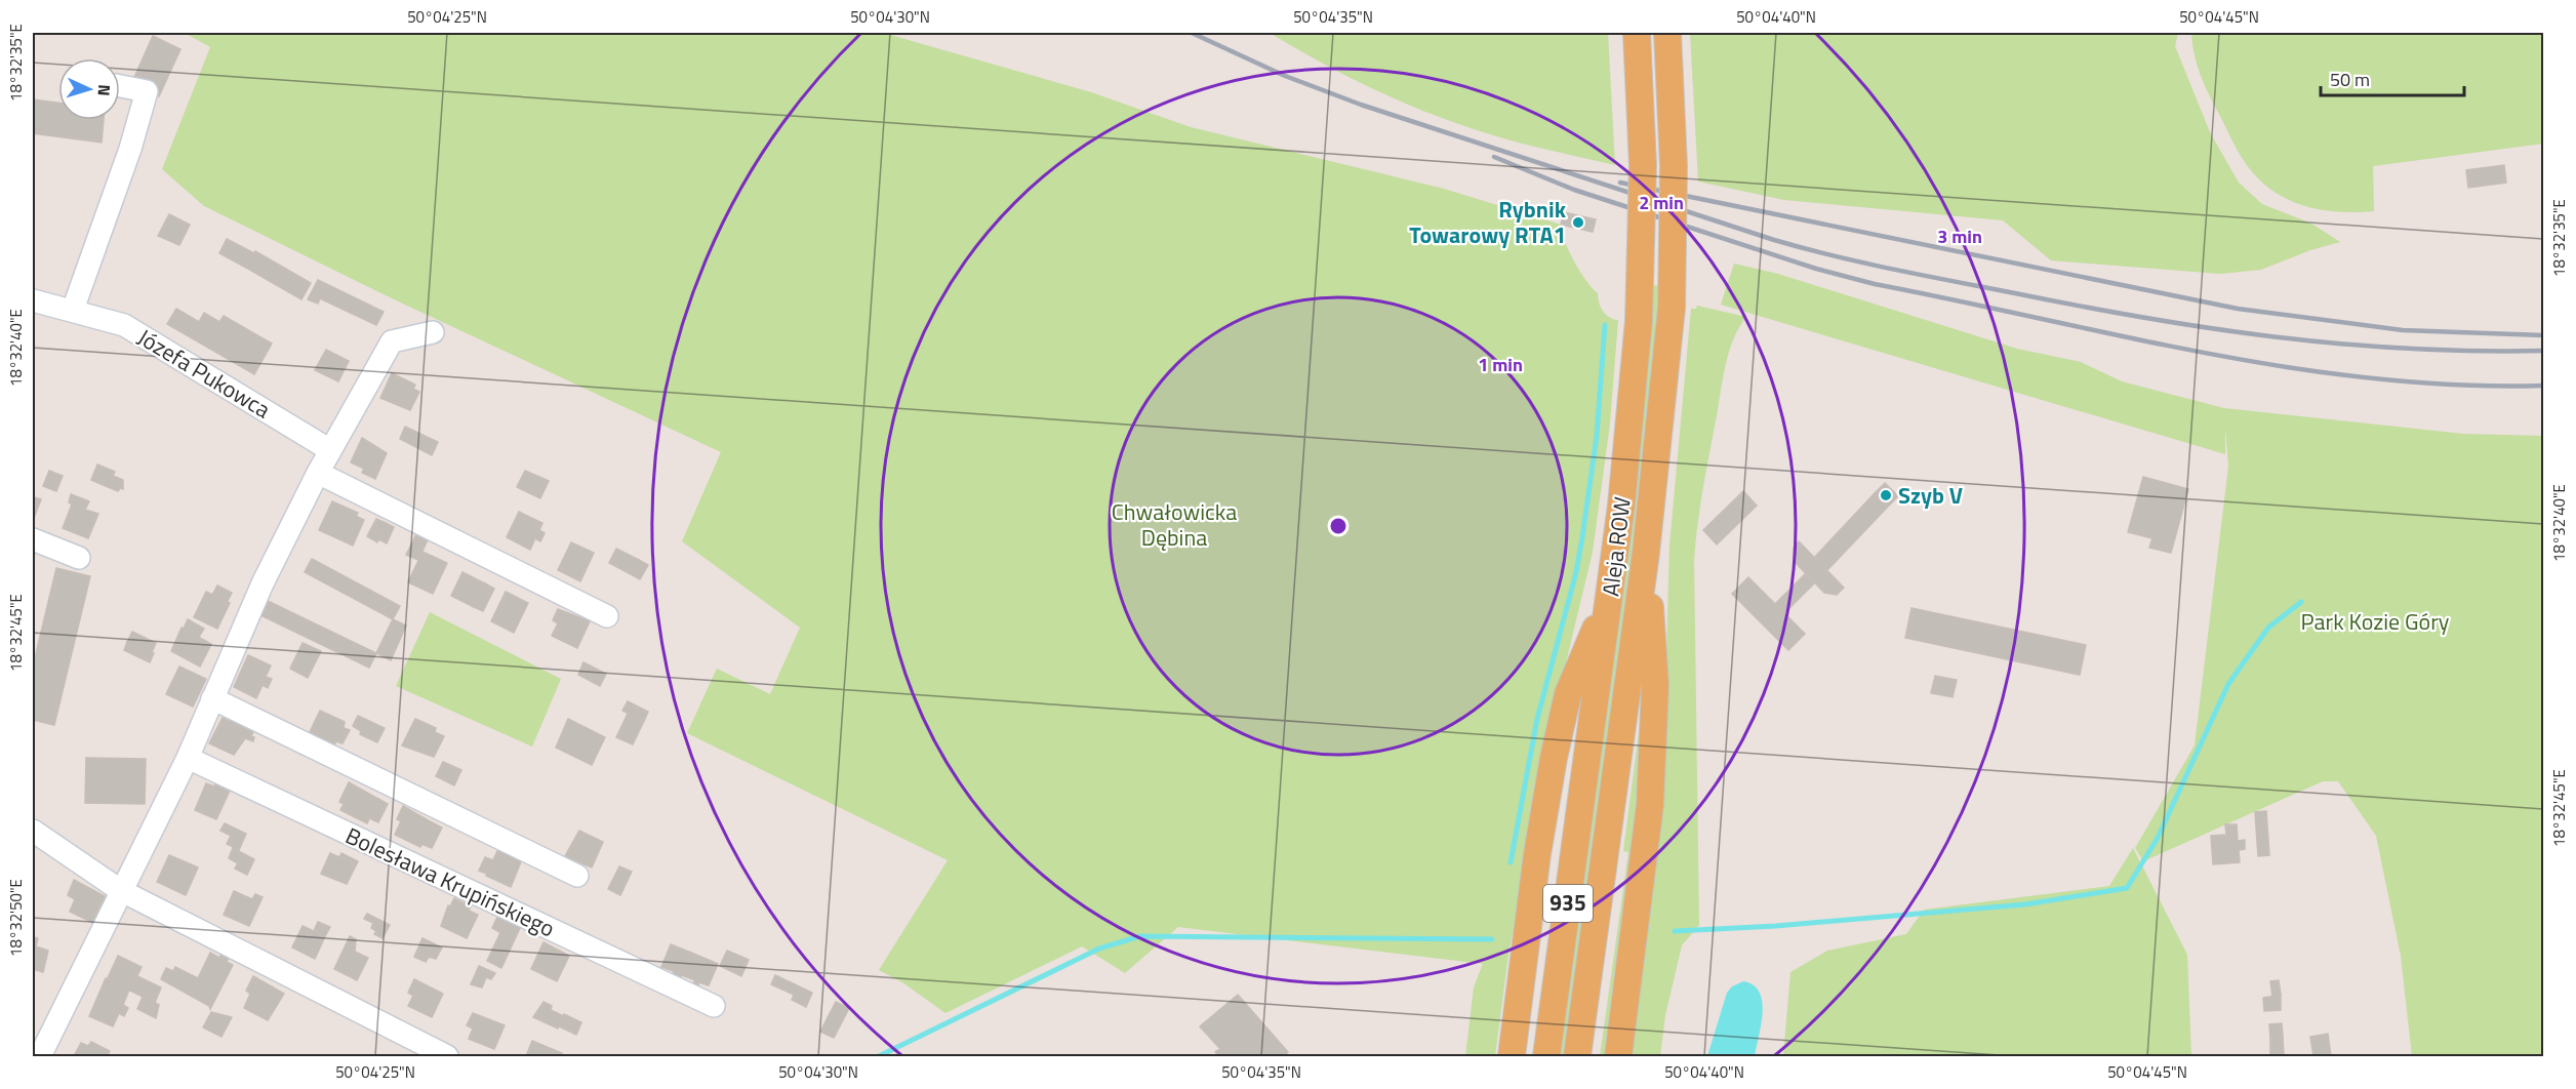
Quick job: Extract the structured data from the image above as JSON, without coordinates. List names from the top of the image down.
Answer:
{
  "streets": {
    "main road": ["Aleja ROW", "935"],
    "street": ["Józefa Pukowca", "Bolesława Krupińskiego"]
  },
  "parks": ["Chwałowicka Dębina", "Park Kozie Góry"],
  "places": ["Rybnik Towarowy RTA1", "Szyb V"],
  "scale_bar": "50 m",
  "north": "right",
  "coordinates": [
    "50°04'25\"N",
    "50°04'30\"N",
    "50°04'35\"N",
    "50°04'40\"N",
    "50°04'45\"N",
    "18°32'35\"E",
    "18°32'40\"E",
    "18°32'45\"E",
    "18°32'50\"E"
  ],
  "rings": ["2 min", "3 min", "1 min"]
}
